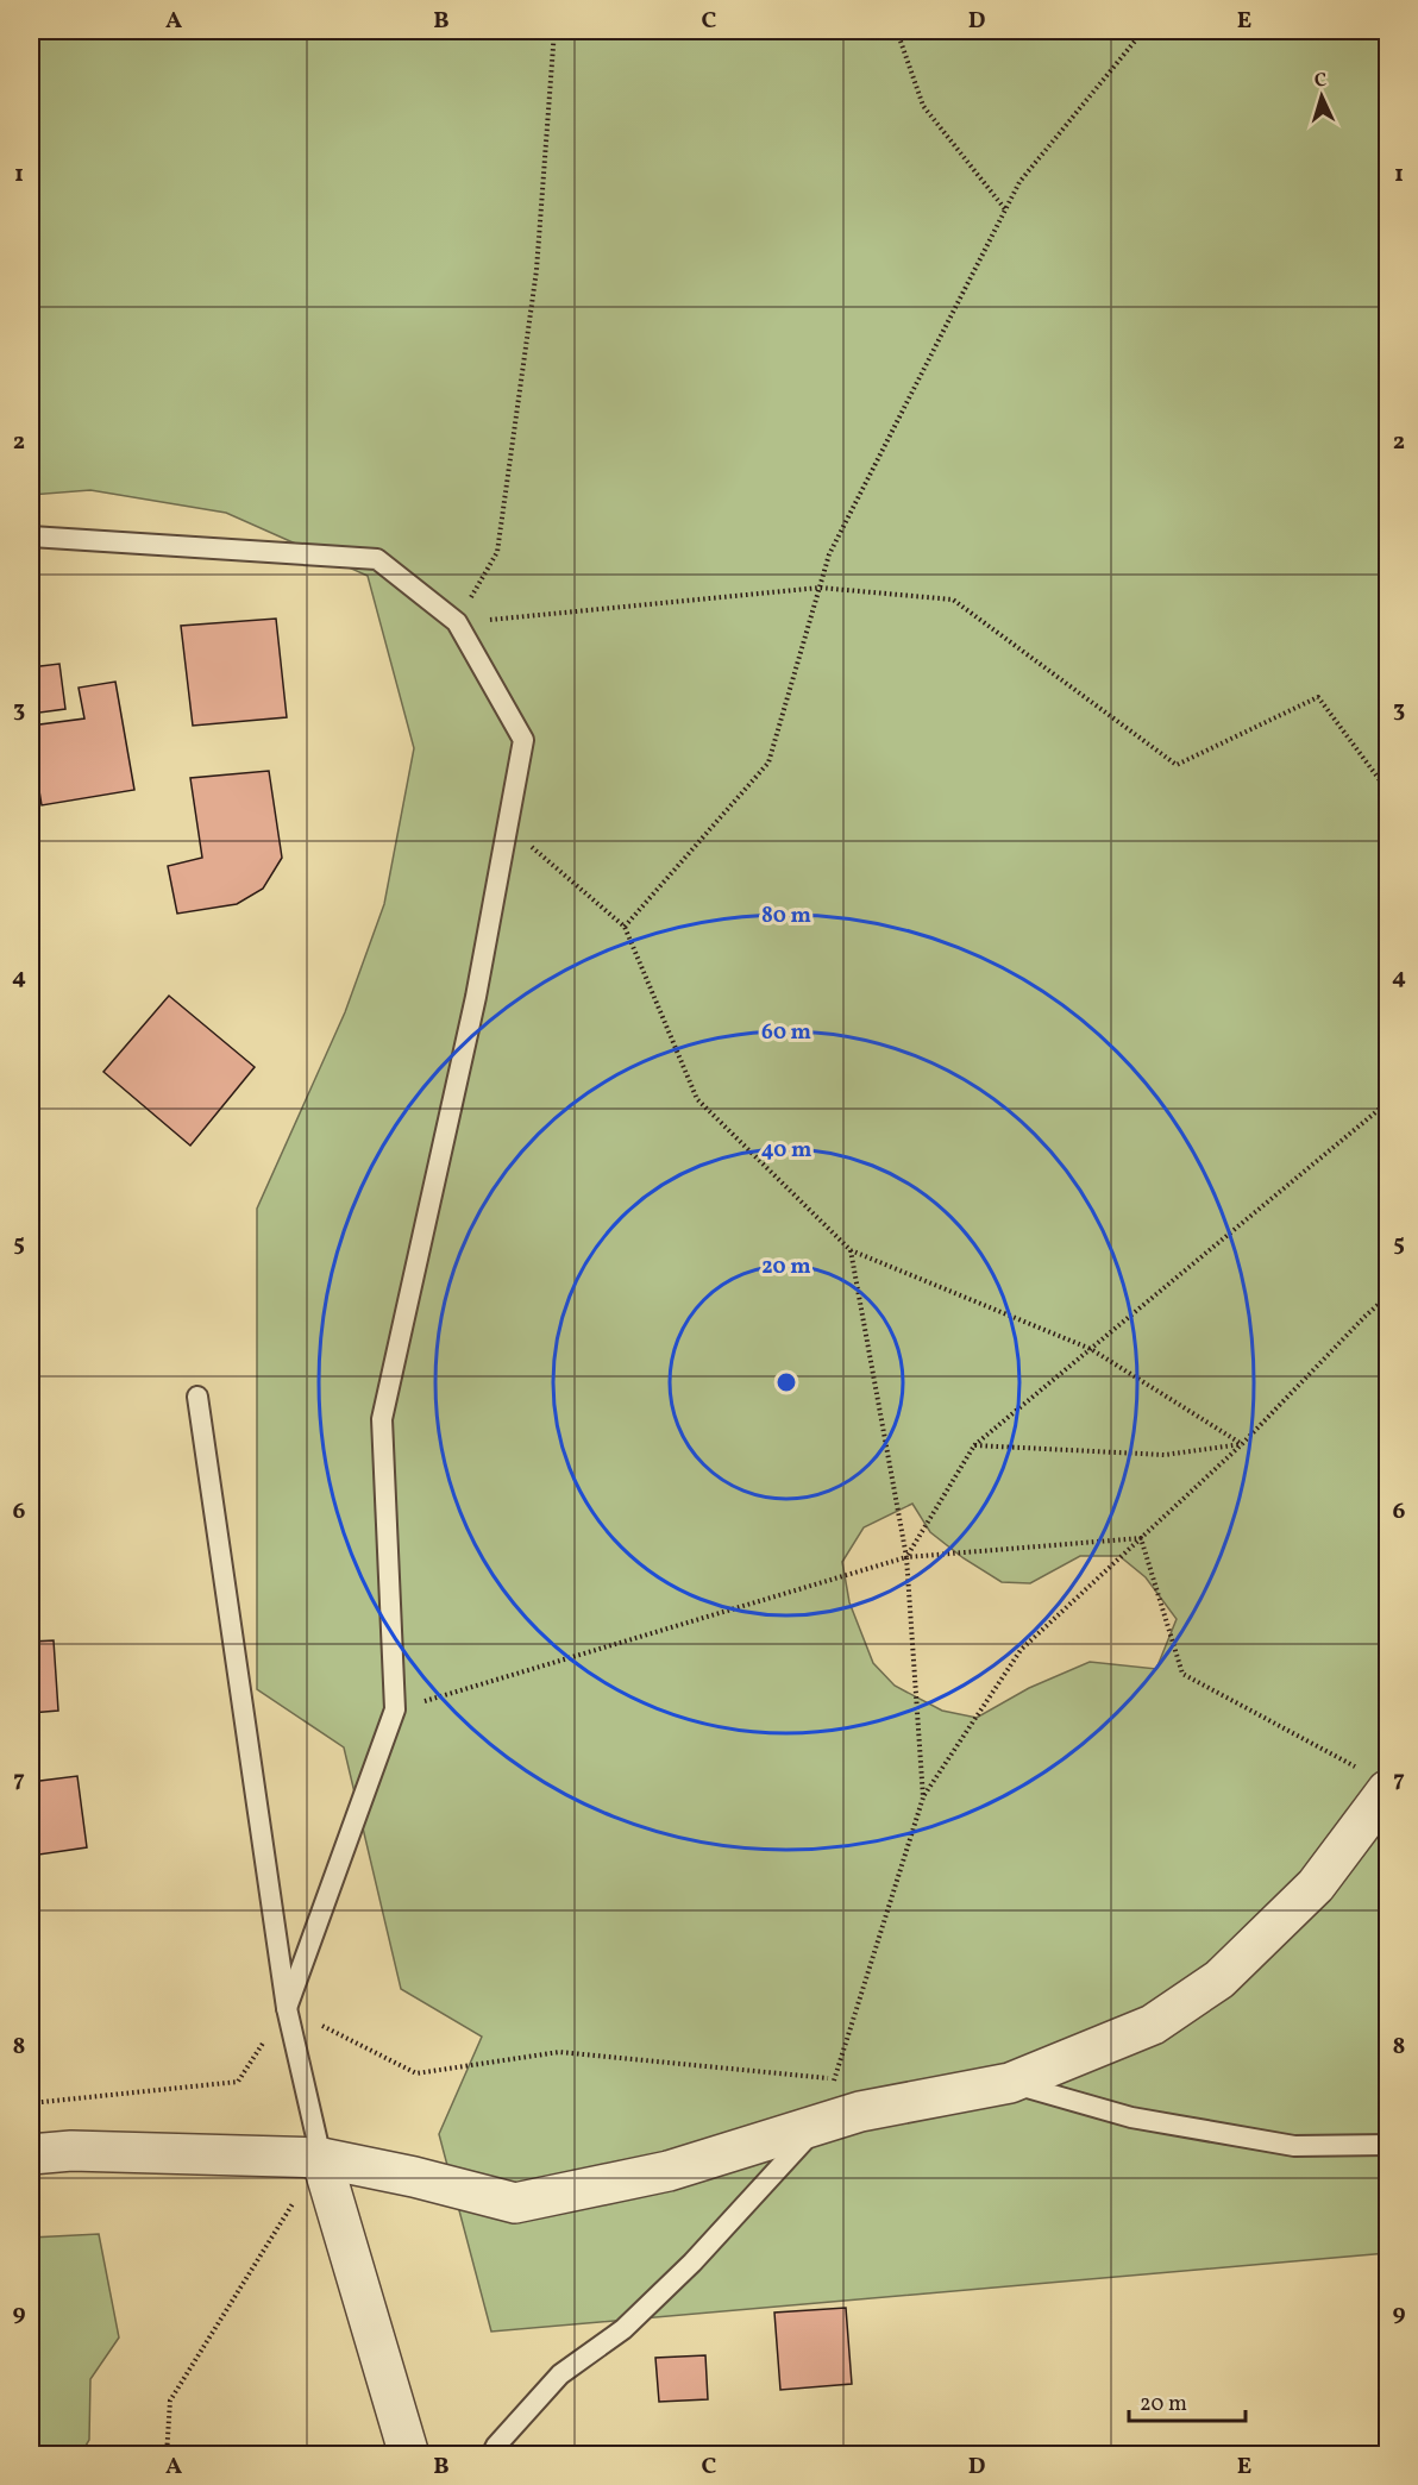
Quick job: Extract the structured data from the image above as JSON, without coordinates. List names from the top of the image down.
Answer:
{
  "scale_bar": "20 m",
  "north": "top",
  "grid": {
    "columns": [
      "A",
      "B",
      "C",
      "D",
      "E"
    ],
    "rows": [
      "1",
      "2",
      "3",
      "4",
      "5",
      "6",
      "7",
      "8",
      "9"
    ]
  },
  "rings": [
    "80 m",
    "60 m",
    "40 m",
    "20 m"
  ]
}
